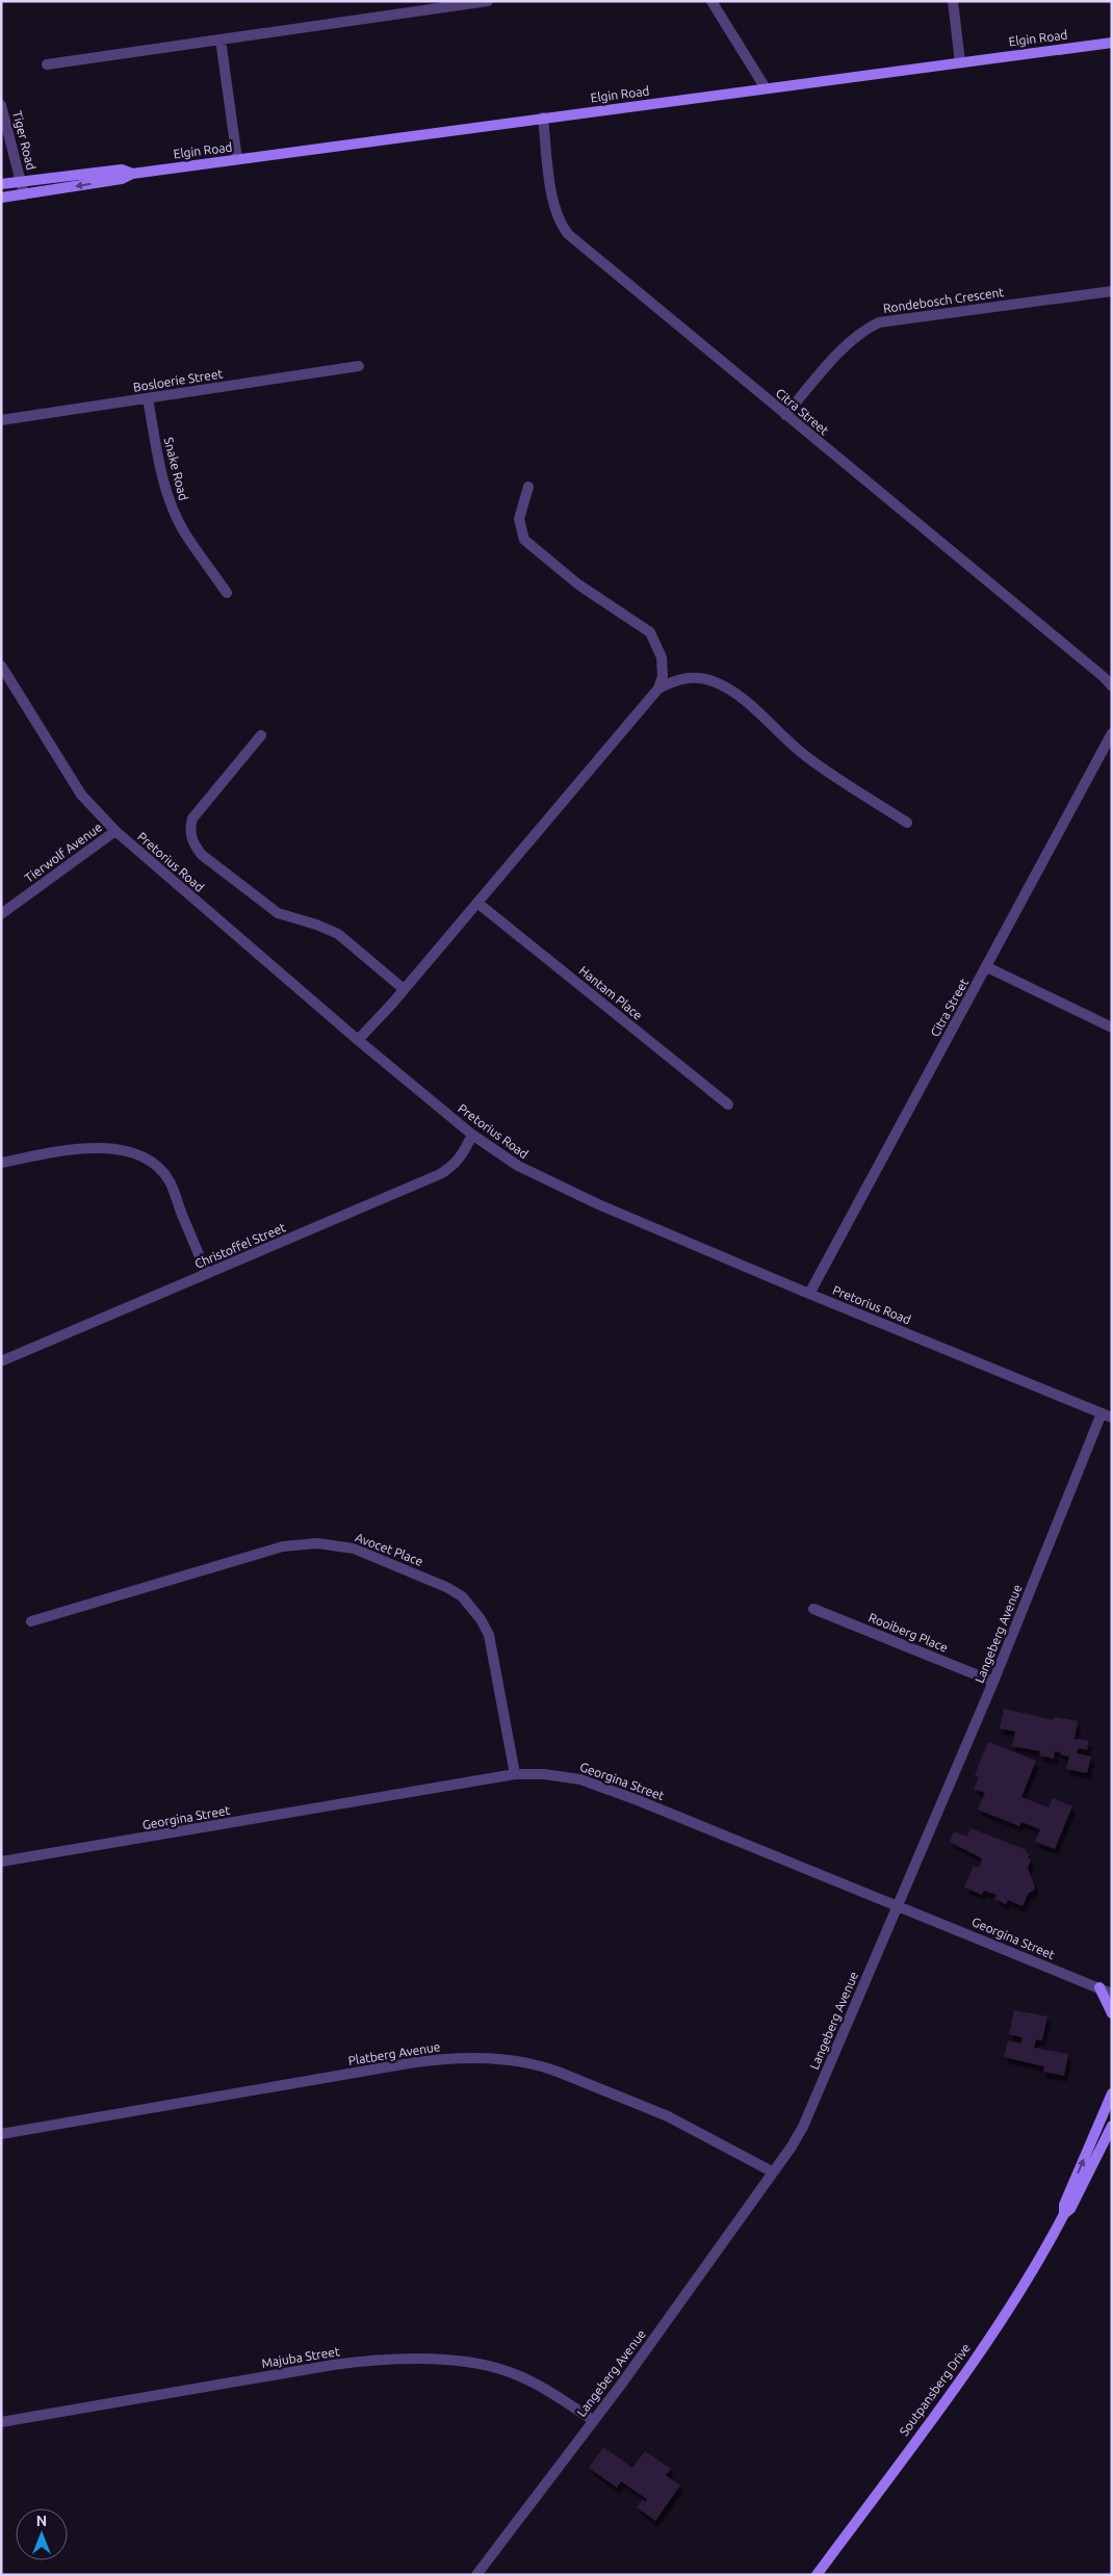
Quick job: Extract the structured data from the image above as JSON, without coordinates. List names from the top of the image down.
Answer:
{
  "streets": {
    "street": [
      "Elgin Road",
      "Tiger Road",
      "Rondebosch Crescent",
      "Bosloerie Street",
      "Citra Street",
      "Snake Road",
      "Tierwolf Avenue",
      "Pretorius Road",
      "Hantam Place",
      "Christoffel Street",
      "Avocet Place",
      "Rooiberg Place",
      "Langeberg Avenue",
      "Georgina Street",
      "Platberg Avenue",
      "Majuba Street",
      "Soutpansberg Drive"
    ]
  },
  "crossings": [
    ["Elgin Road", "Tiger Road"],
    ["Elgin Road", "Citra Street"],
    ["Rondebosch Crescent", "Citra Street"],
    ["Bosloerie Street", "Snake Road"],
    ["Citra Street", "Pretorius Road"],
    ["Tierwolf Avenue", "Pretorius Road"],
    ["Pretorius Road", "Christoffel Street"],
    ["Pretorius Road", "Langeberg Avenue"],
    ["Avocet Place", "Georgina Street"],
    ["Rooiberg Place", "Langeberg Avenue"],
    ["Langeberg Avenue", "Georgina Street"],
    ["Langeberg Avenue", "Platberg Avenue"],
    ["Langeberg Avenue", "Majuba Street"]
  ],
  "north": "top"
}
